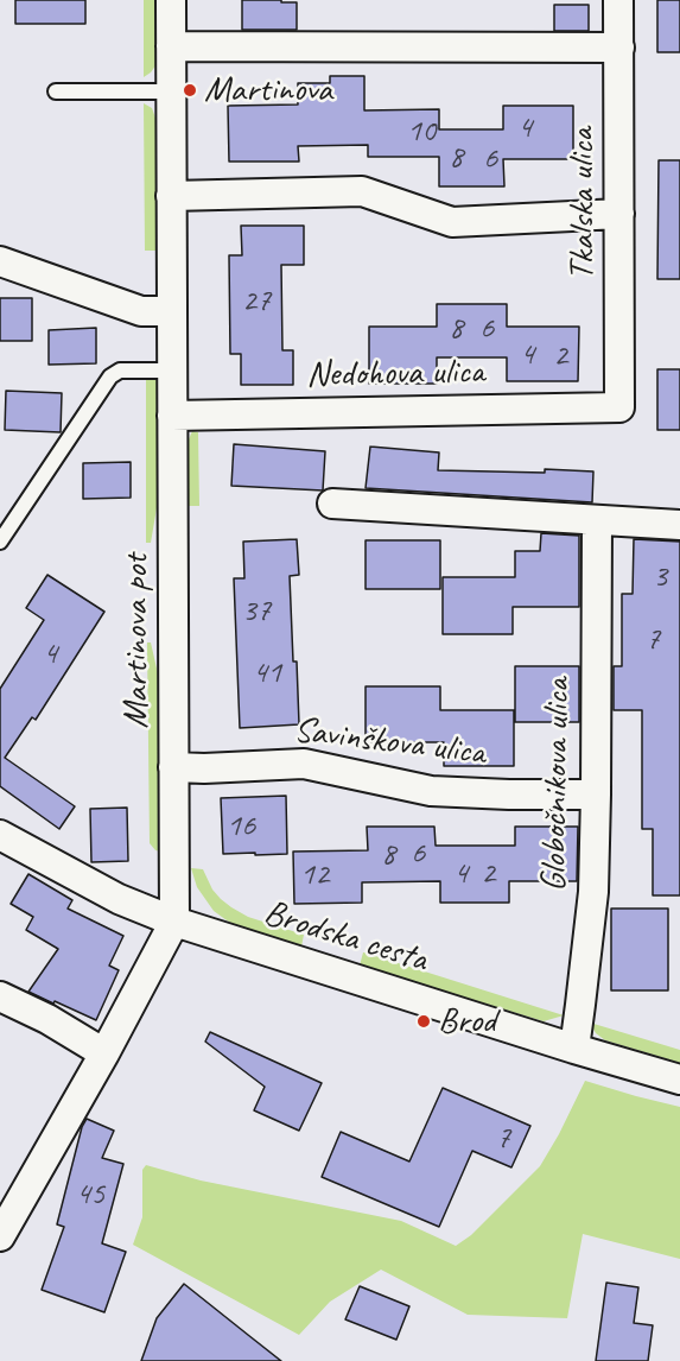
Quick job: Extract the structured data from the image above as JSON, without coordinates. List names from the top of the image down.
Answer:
{
  "streets": {
    "street": [
      "Tkalska ulica",
      "Nedohova ulica",
      "Martinova pot",
      "Savinškova ulica",
      "Globočnikova ulica",
      "Brodska cesta"
    ]
  },
  "crossings": [
    ["Tkalska ulica", "Nedohova ulica"],
    ["Nedohova ulica", "Martinova pot"],
    ["Martinova pot", "Savinškova ulica"],
    ["Martinova pot", "Brodska cesta"],
    ["Savinškova ulica", "Globočnikova ulica"],
    ["Globočnikova ulica", "Brodska cesta"]
  ],
  "places": ["Martinova", "Brod"],
  "house_numbers": [
    "4",
    "10",
    "8",
    "6",
    "27",
    "8",
    "6",
    "4",
    "2",
    "3",
    "37",
    "7",
    "4",
    "41",
    "16",
    "6",
    "8",
    "4",
    "2",
    "12",
    "7",
    "45"
  ]
}
